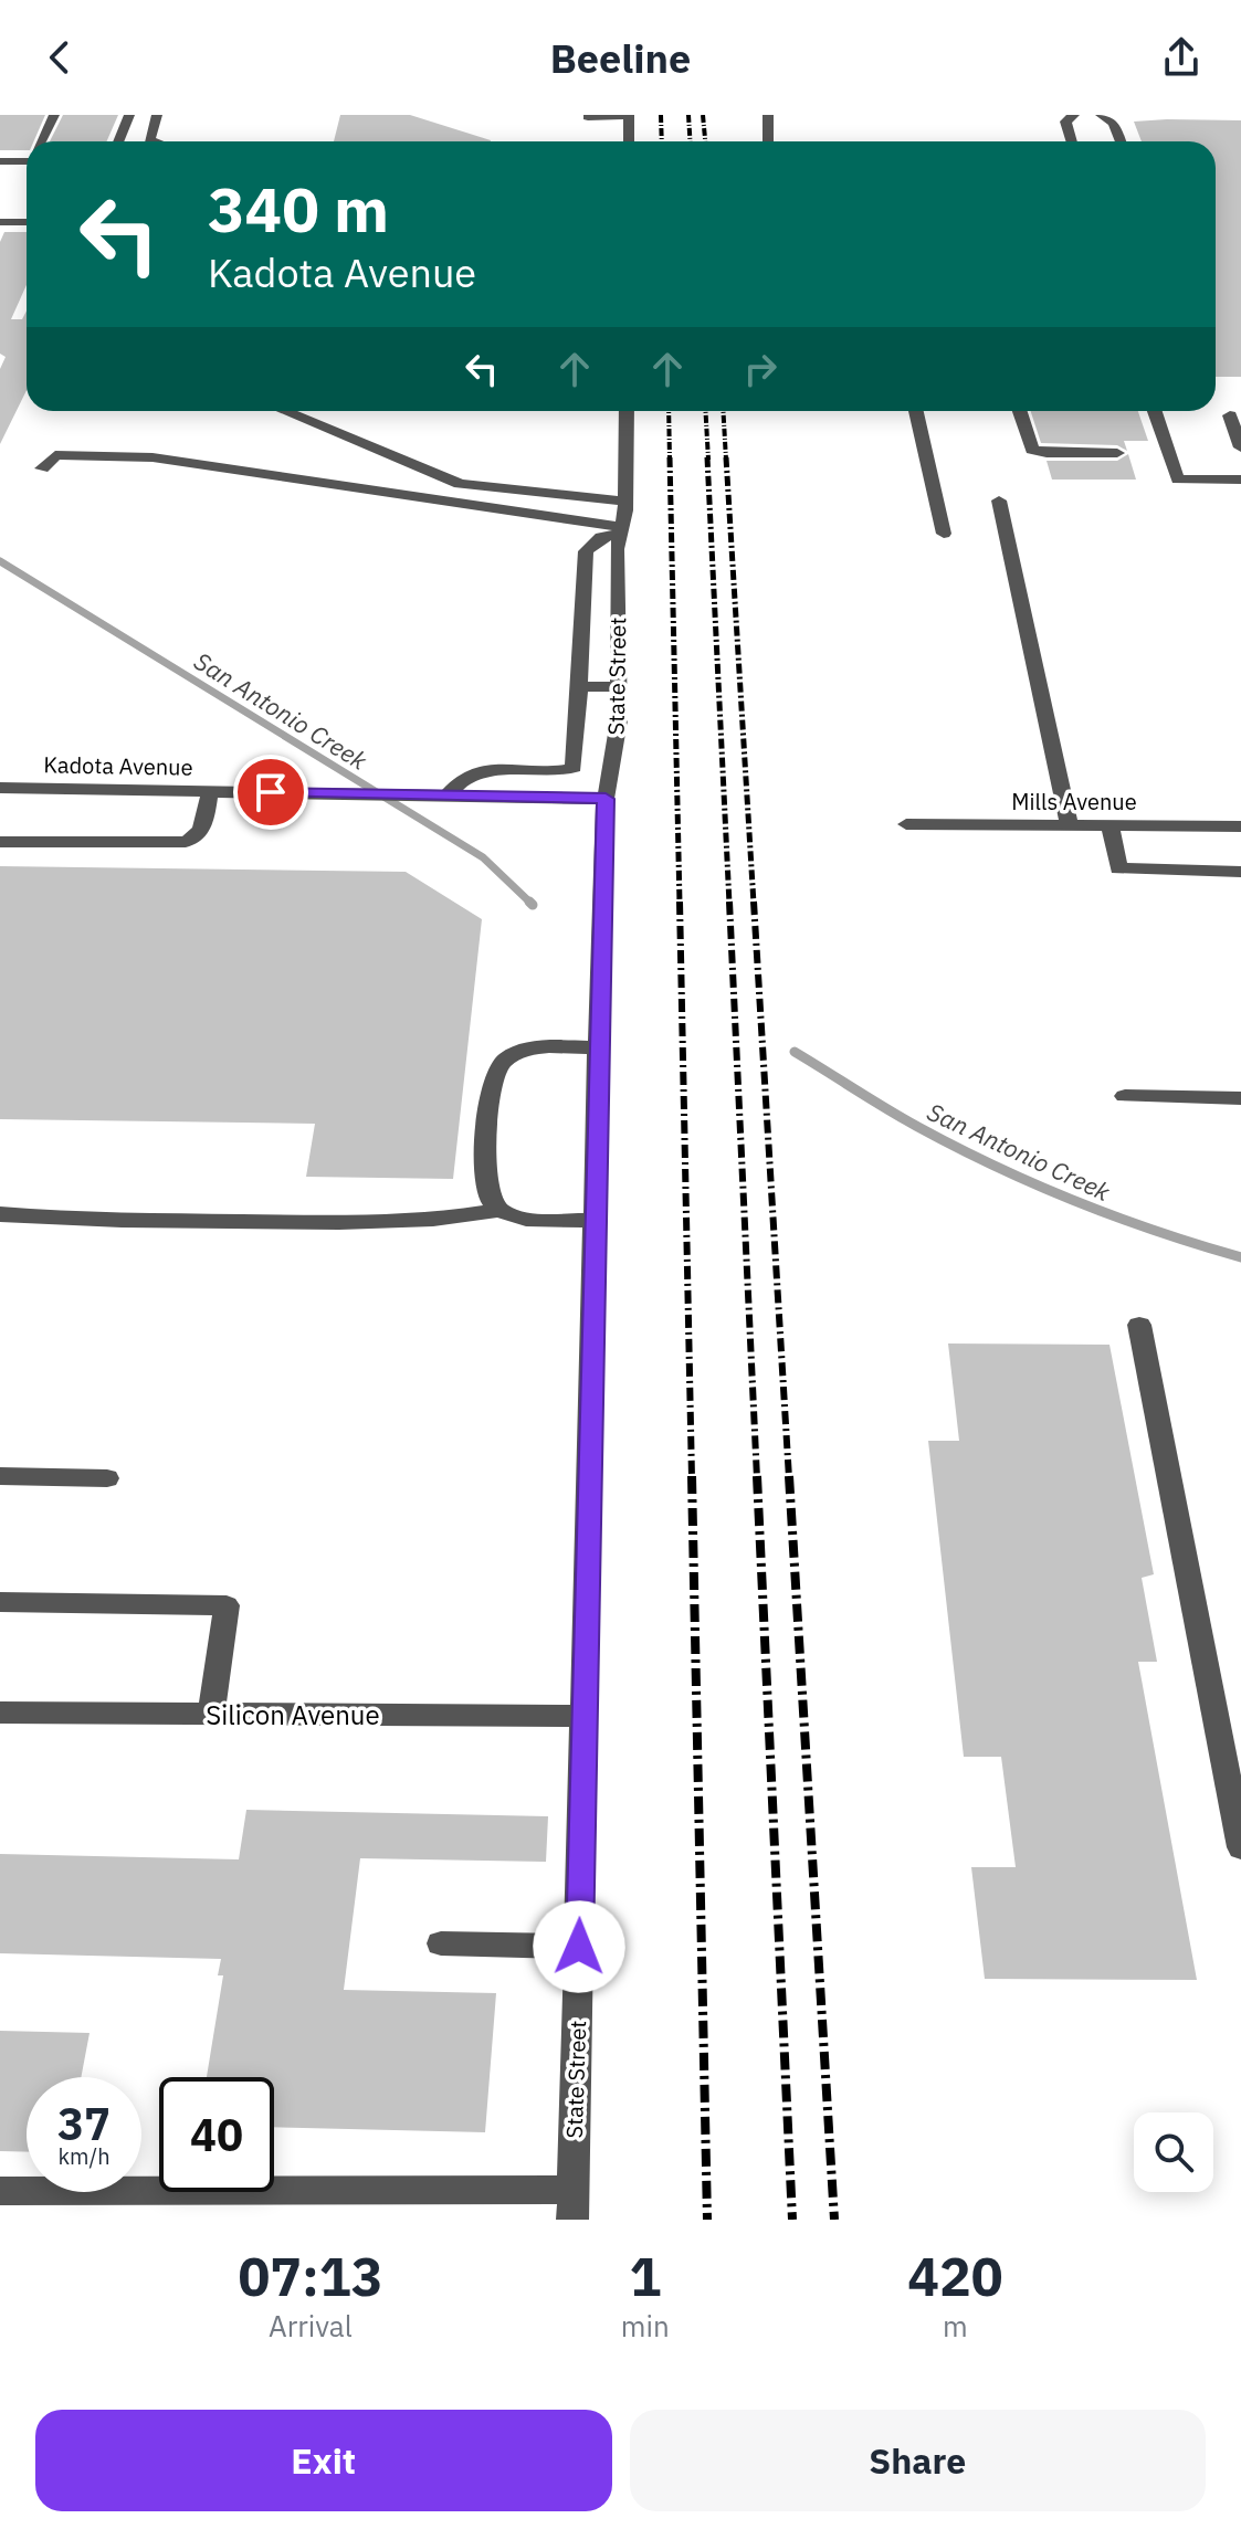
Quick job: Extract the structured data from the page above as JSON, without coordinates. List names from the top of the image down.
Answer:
{
  "streets": {
    "street": [
      "State Street",
      "Kadota Avenue",
      "Mills Avenue",
      "Silicon Avenue"
    ]
  },
  "crossings": [
    ["State Street", "Kadota Avenue"],
    ["State Street", "Silicon Avenue"]
  ],
  "water": ["San Antonio Creek"],
  "page": {
    "header": "Beeline",
    "turn": ["340 m", "Kadota Avenue"],
    "speed": "37 km/h",
    "limit": "40",
    "eta": [
      "07:13",
      "Arrival",
      "1",
      "min",
      "420",
      "m"
    ],
    "buttons": ["Exit", "Share"]
  }
}
